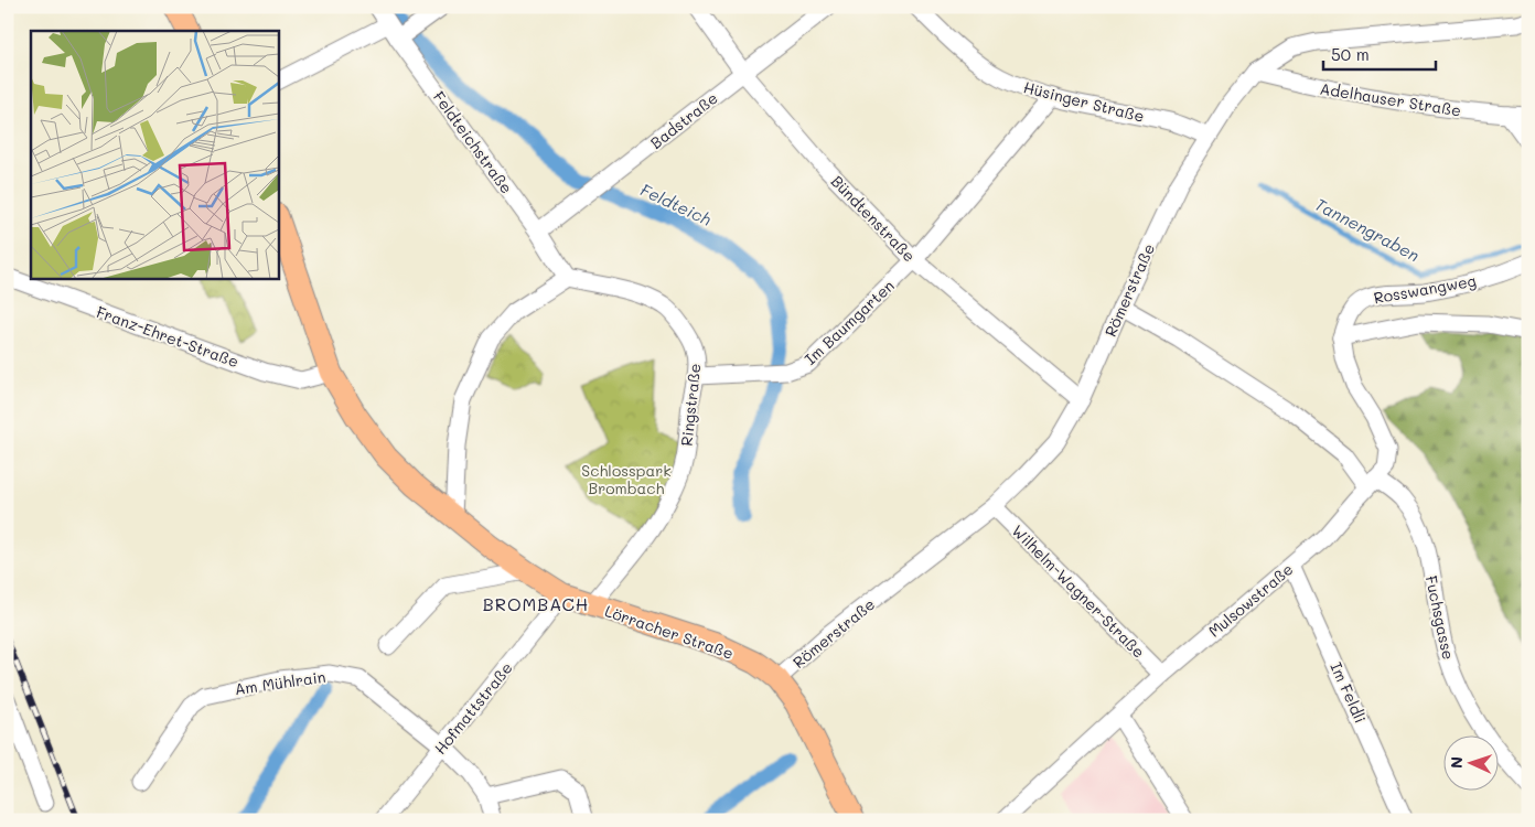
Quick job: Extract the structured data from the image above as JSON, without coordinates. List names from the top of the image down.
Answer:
{
  "streets": {
    "main road": ["Lörracher Straße"],
    "street": [
      "Adelhauser Straße",
      "Hüsinger Straße",
      "Badstraße",
      "Feldteichstraße",
      "Bündtenstraße",
      "Rosswangweg",
      "Römerstraße",
      "Im Baumgarten",
      "Franz-Ehret-Straße",
      "Ringstraße",
      "Wilhelm-Wagner-Straße",
      "Mulsowstraße",
      "Fuchsgasse",
      "Am Mühlrain",
      "Im Feldli",
      "Hofmattstraße"
    ]
  },
  "crossings": [
    ["Adelhauser Straße", "Römerstraße"],
    ["Hüsinger Straße", "Römerstraße"],
    ["Hüsinger Straße", "Im Baumgarten"],
    ["Badstraße", "Feldteichstraße"],
    ["Badstraße", "Bündtenstraße"],
    ["Feldteichstraße", "Ringstraße"],
    ["Bündtenstraße", "Römerstraße"],
    ["Bündtenstraße", "Im Baumgarten"],
    ["Rosswangweg", "Mulsowstraße"],
    ["Römerstraße", "Wilhelm-Wagner-Straße"],
    ["Römerstraße", "Fuchsgasse"],
    ["Römerstraße", "Lörracher Straße"],
    ["Im Baumgarten", "Ringstraße"],
    ["Franz-Ehret-Straße", "Lörracher Straße"],
    ["Ringstraße", "Lörracher Straße"],
    ["Wilhelm-Wagner-Straße", "Mulsowstraße"],
    ["Mulsowstraße", "Fuchsgasse"],
    ["Mulsowstraße", "Im Feldli"],
    ["Lörracher Straße", "Hofmattstraße"],
    ["Am Mühlrain", "Hofmattstraße"]
  ],
  "districts": ["BROMBACH"],
  "water": ["Feldteich", "Tannengraben"],
  "parks": ["Schlosspark Brombach"],
  "scale_bar": "50 m",
  "north": "left"
}
